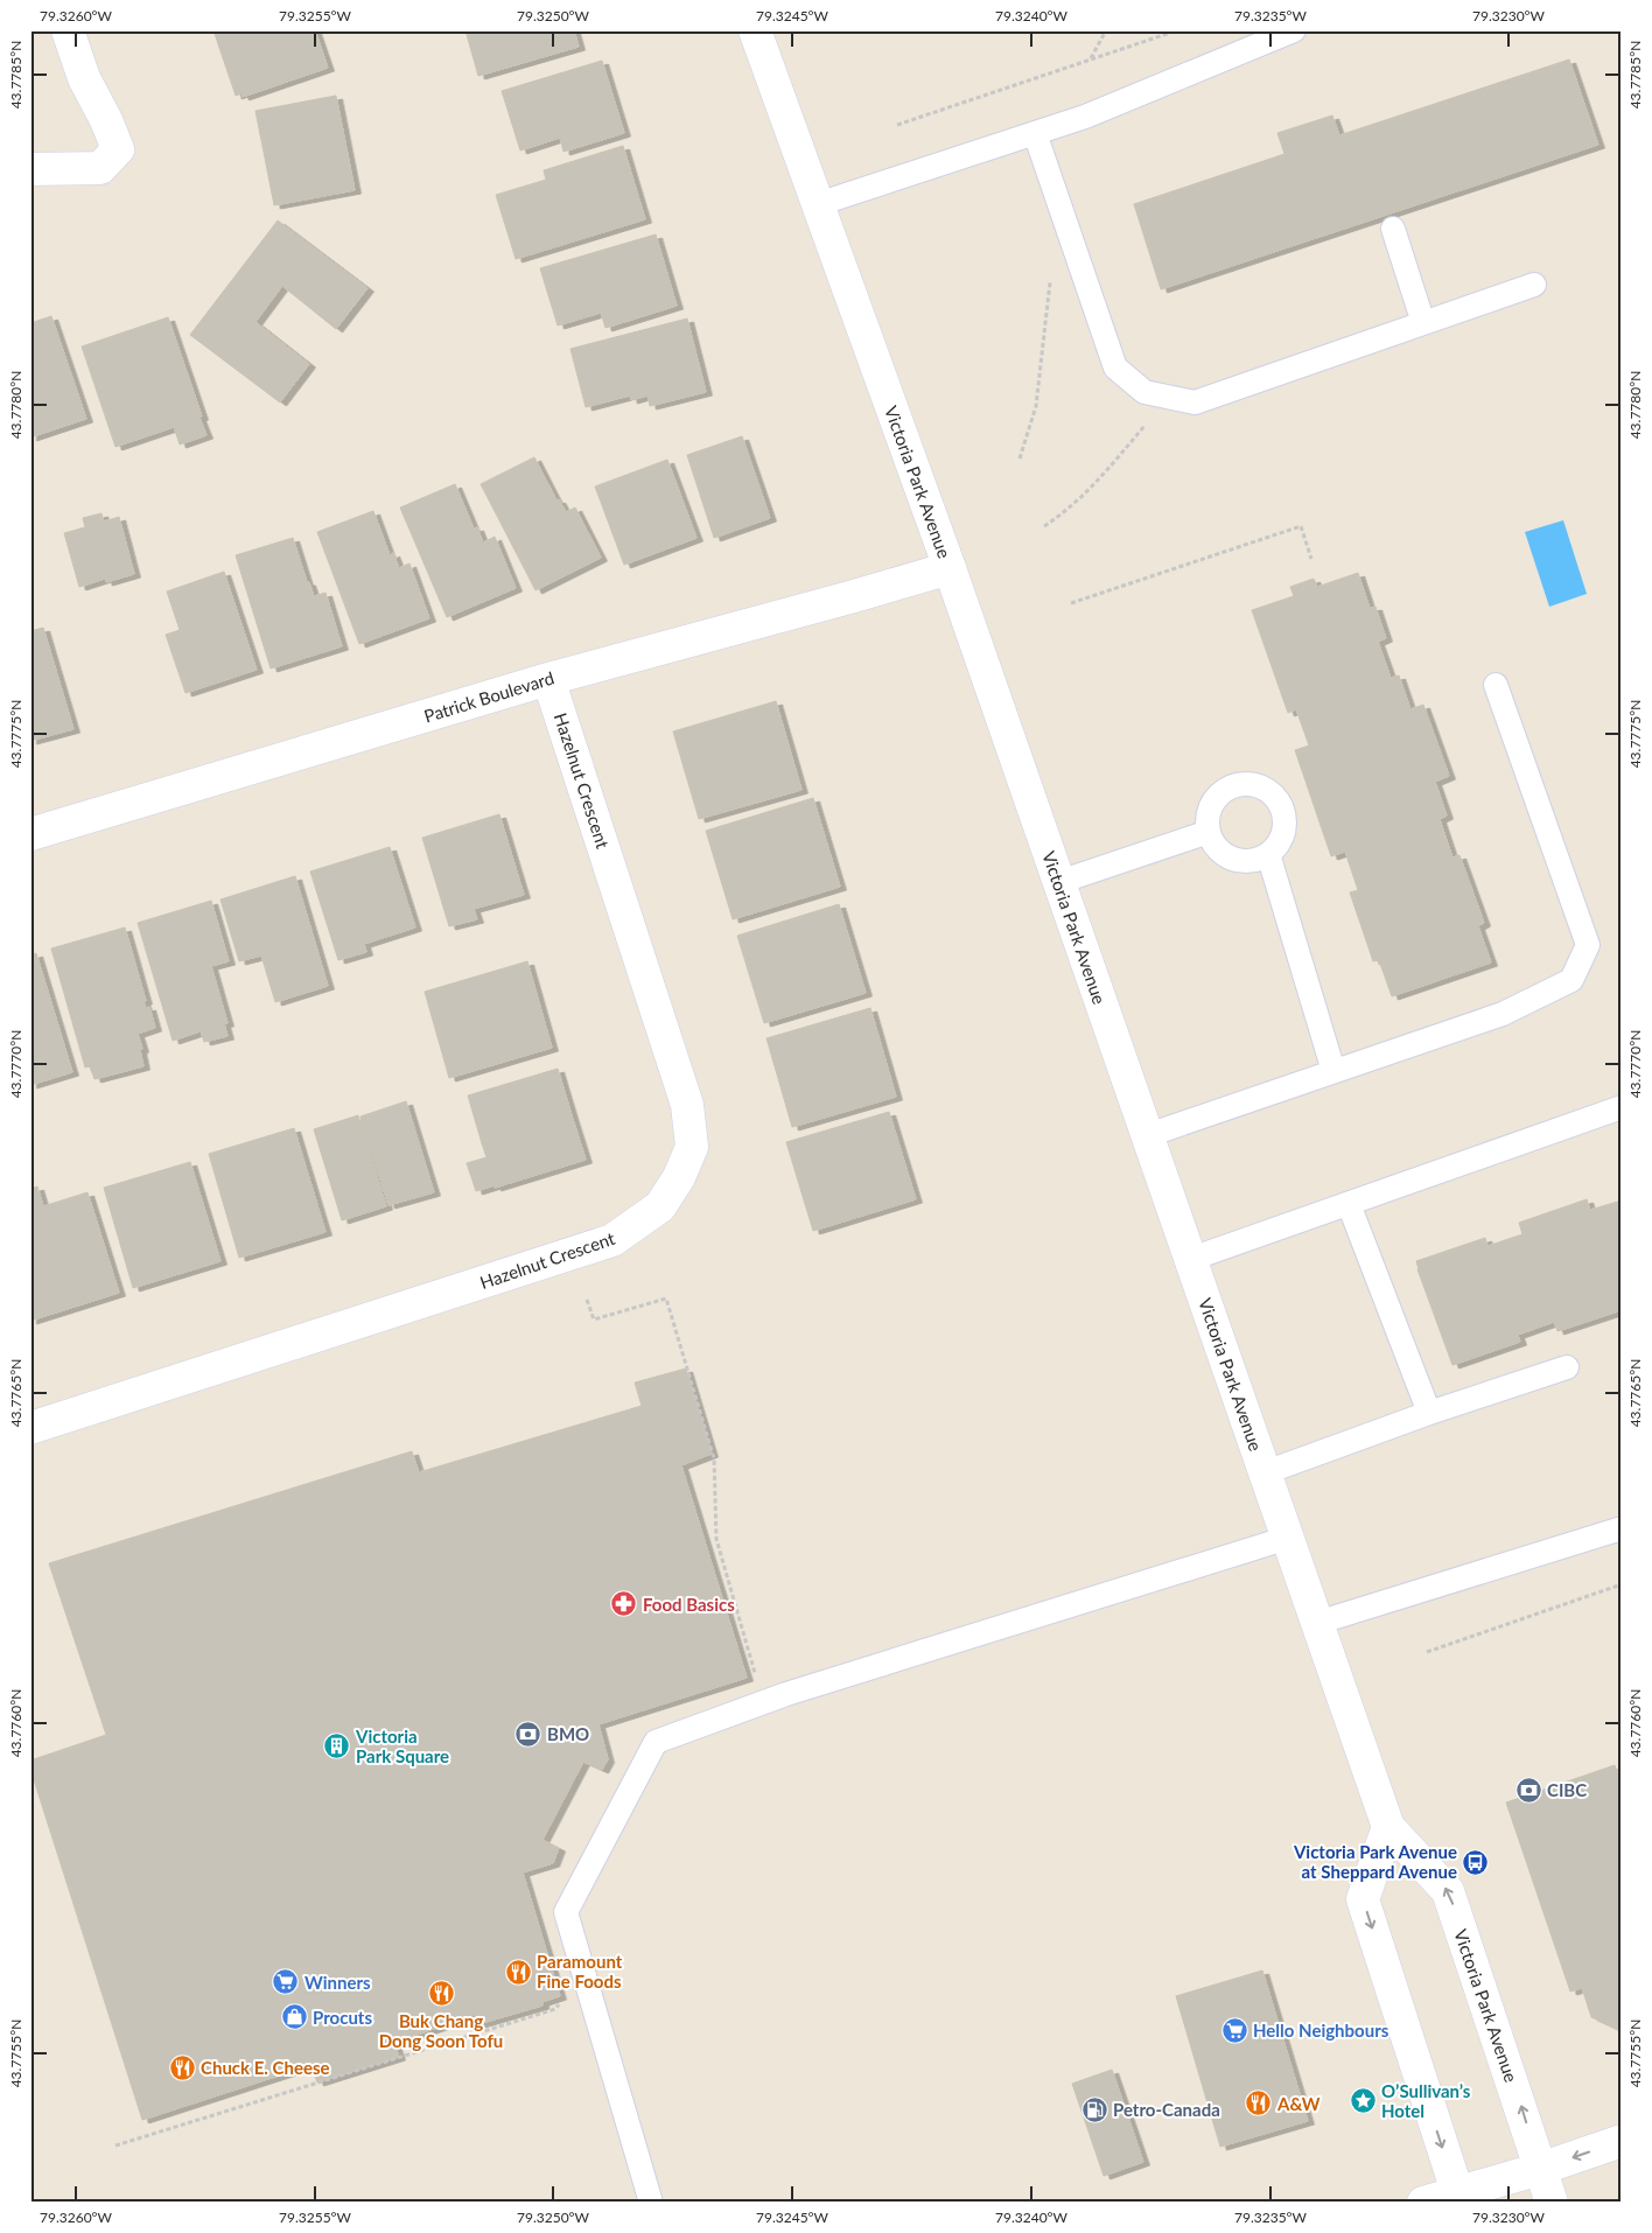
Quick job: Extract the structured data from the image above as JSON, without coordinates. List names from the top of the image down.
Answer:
{
  "streets": {
    "main road": ["Victoria Park Avenue", "Patrick Boulevard", "Hazelnut Crescent"]
  },
  "crossings": [
    ["Victoria Park Avenue", "Patrick Boulevard"],
    ["Patrick Boulevard", "Hazelnut Crescent"]
  ],
  "places": {
    "pharmacy": ["Food Basics"],
    "bank": ["BMO", "CIBC"],
    "building": ["Victoria Park Square"],
    "bus stop": ["Victoria Park Avenue at Sheppard Avenue"],
    "restaurant": [
      "Paramount Fine Foods",
      "Buk Chang Dong Soon Tofu",
      "Chuck E. Cheese",
      "A&W"
    ],
    "supermarket": ["Winners", "Hello Neighbours"],
    "shop": ["Procuts"],
    "place": ["O’Sullivan’s Hotel"],
    "fuel station": ["Petro-Canada"]
  },
  "coordinates": [
    "79.3260°W",
    "79.3255°W",
    "79.3250°W",
    "79.3245°W",
    "79.3240°W",
    "79.3235°W",
    "79.3230°W",
    "43.7785°N",
    "43.7780°N",
    "43.7775°N",
    "43.7770°N",
    "43.7765°N",
    "43.7760°N",
    "43.7755°N"
  ]
}
